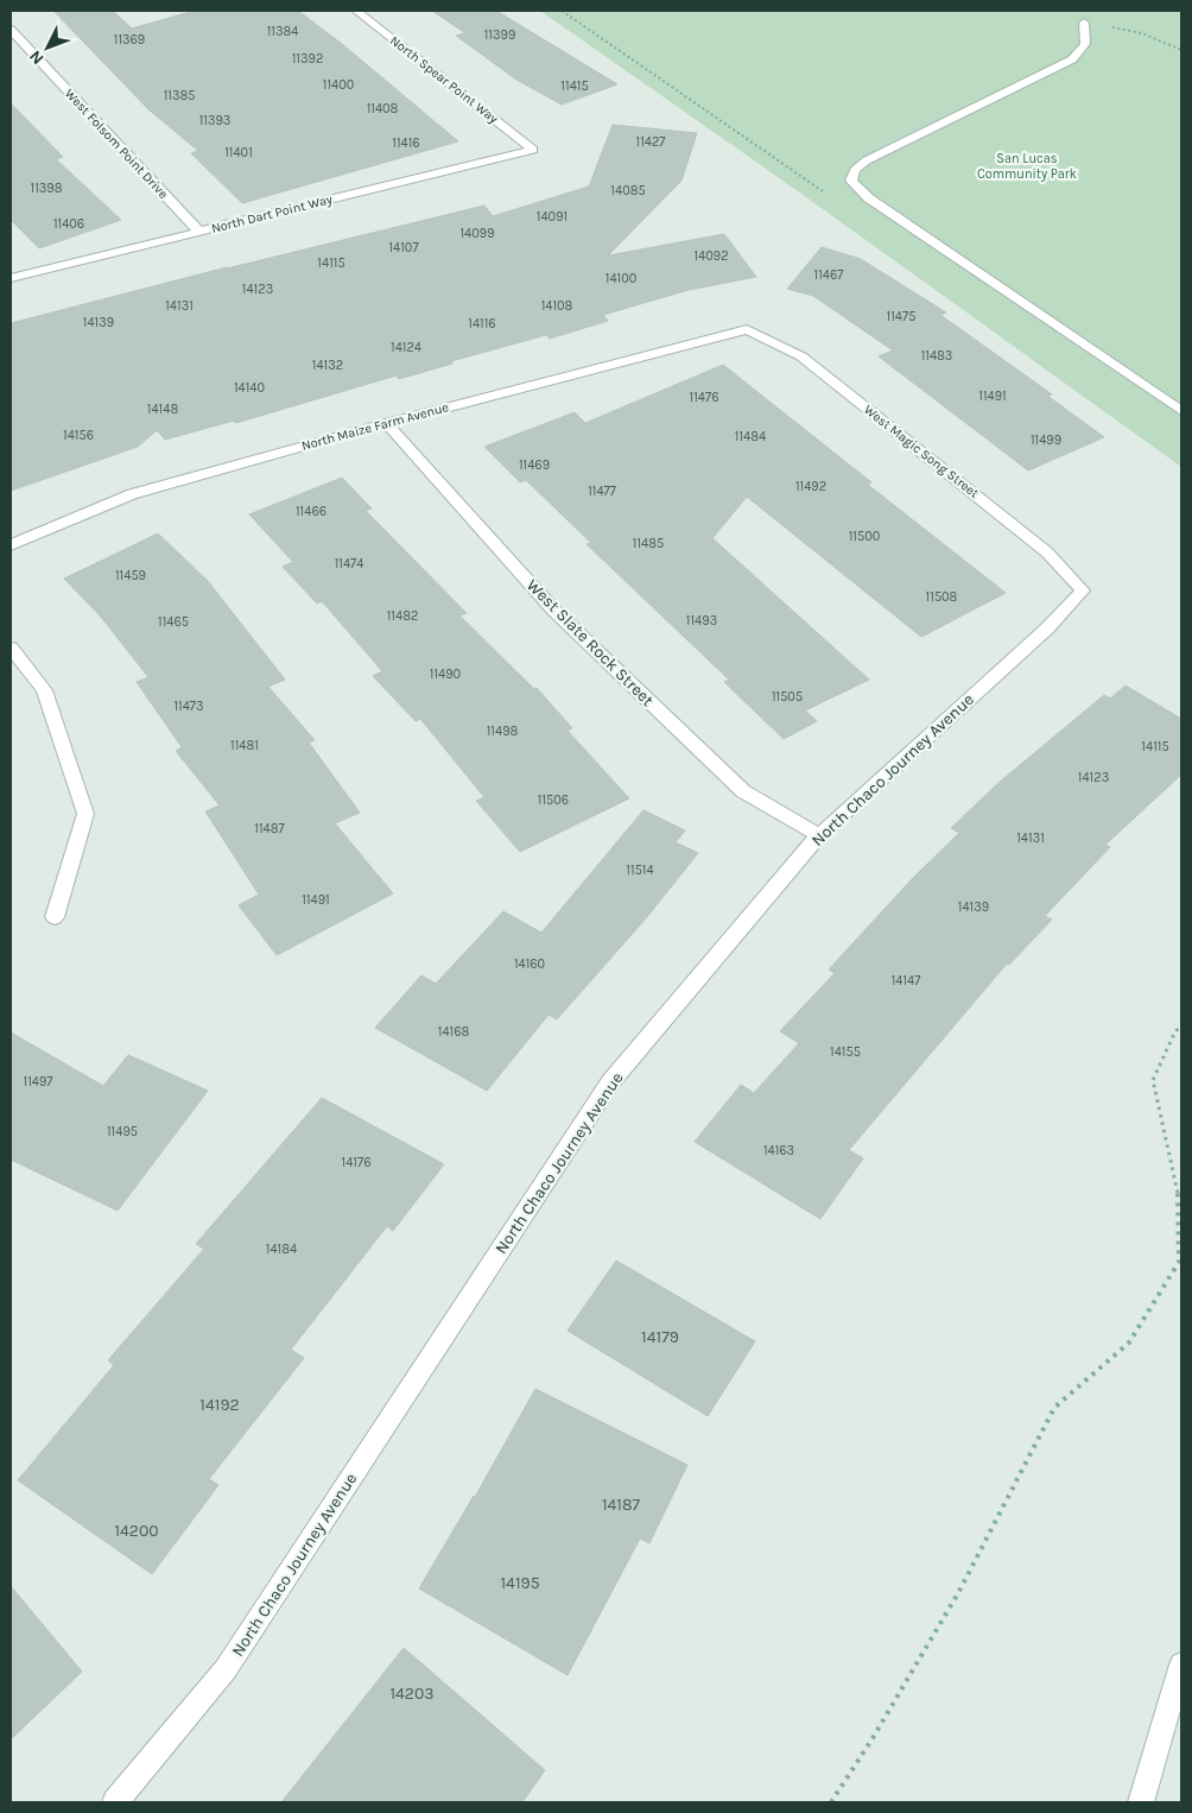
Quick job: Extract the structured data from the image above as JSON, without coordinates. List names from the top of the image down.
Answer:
{
  "streets": {
    "street": [
      "North Spear Point Way",
      "West Folsom Point Drive",
      "North Dart Point Way",
      "North Maize Farm Avenue",
      "West Magic Song Street",
      "West Slate Rock Street",
      "North Chaco Journey Avenue"
    ]
  },
  "crossings": [
    ["North Spear Point Way", "North Dart Point Way"],
    ["West Folsom Point Drive", "North Dart Point Way"],
    ["North Maize Farm Avenue", "West Magic Song Street"],
    ["North Maize Farm Avenue", "West Slate Rock Street"],
    ["West Magic Song Street", "North Chaco Journey Avenue"],
    ["West Slate Rock Street", "North Chaco Journey Avenue"]
  ],
  "parks": ["San Lucas Community Park"],
  "house_numbers": [
    "11384",
    "11399",
    "11369",
    "11392",
    "11400",
    "11415",
    "11385",
    "11408",
    "11393",
    "11427",
    "11416",
    "11401",
    "11398",
    "14085",
    "14091",
    "11406",
    "14099",
    "14107",
    "14092",
    "14115",
    "11467",
    "14100",
    "14123",
    "14131",
    "14108",
    "11475",
    "14139",
    "14116",
    "14124",
    "11483",
    "14132",
    "14140",
    "11491",
    "11476",
    "14148",
    "14156",
    "11484",
    "11499",
    "11469",
    "11492",
    "11477",
    "11466",
    "11500",
    "11485",
    "11474",
    "11459",
    "11508",
    "11482",
    "11493",
    "11465",
    "11490",
    "11505",
    "11473",
    "11498",
    "11481",
    "14115",
    "14123",
    "11506",
    "11487",
    "14131",
    "11514",
    "11491",
    "14139",
    "14160",
    "14147",
    "14168",
    "14155",
    "11497",
    "11495",
    "14163",
    "14176",
    "14184",
    "14179",
    "14192",
    "14187",
    "14200",
    "14195",
    "14203"
  ],
  "north": "bottom left"
}
